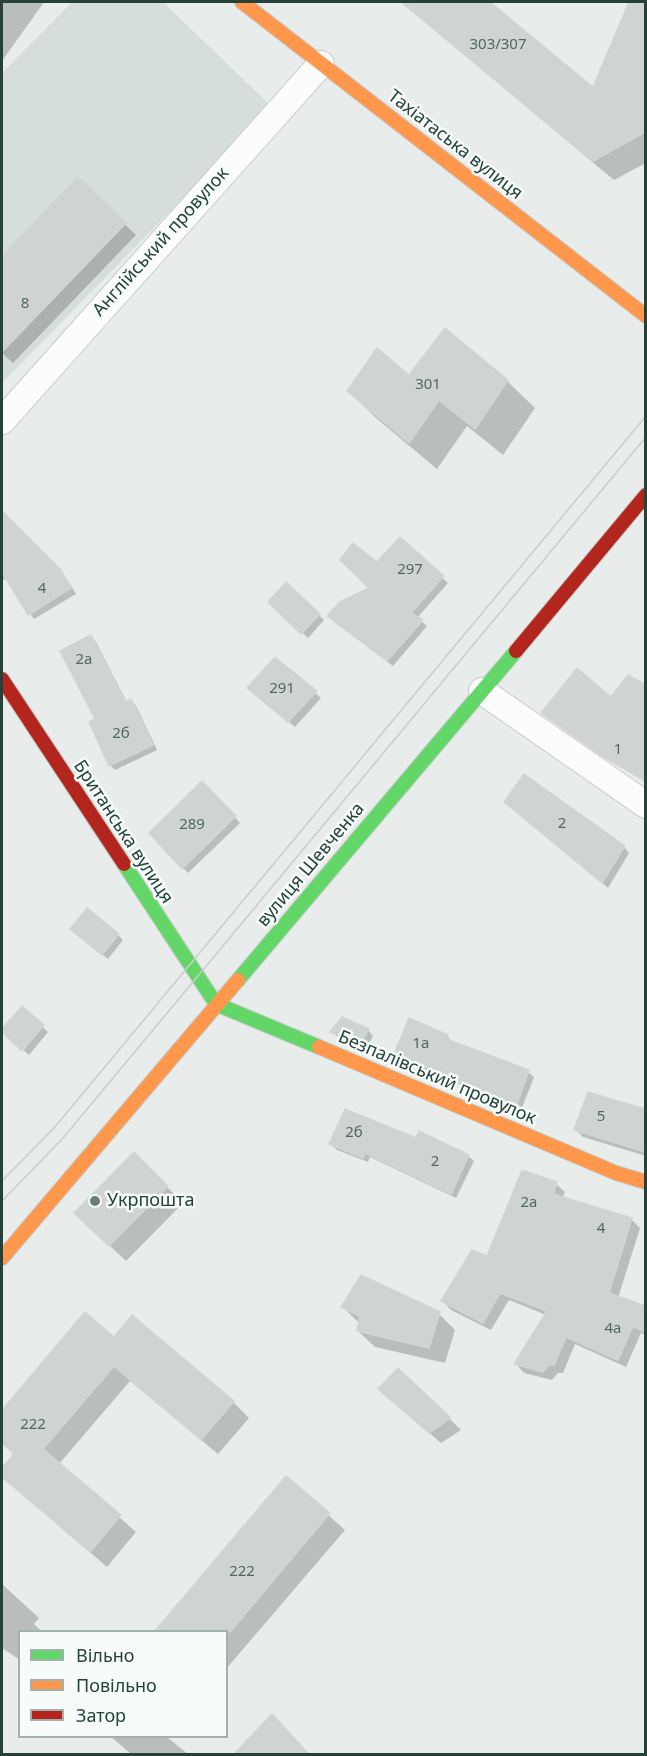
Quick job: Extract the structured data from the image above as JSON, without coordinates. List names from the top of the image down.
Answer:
{
  "streets": {
    "street": [
      "Тахіатаська вулиця",
      "Англійський провулок",
      "Британська вулиця",
      "вулиця Шевченка",
      "Безпалівський провулок"
    ]
  },
  "crossings": [
    ["Тахіатаська вулиця", "Англійський провулок"],
    ["Британська вулиця", "вулиця Шевченка"],
    ["Британська вулиця", "Безпалівський провулок"],
    ["вулиця Шевченка", "Безпалівський провулок"]
  ],
  "places": ["Укрпошта"],
  "house_numbers": [
    "303/307",
    "8",
    "301",
    "297",
    "4",
    "2а",
    "291",
    "2б",
    "1",
    "2",
    "289",
    "1а",
    "5",
    "2б",
    "2",
    "2а",
    "4",
    "4а",
    "222",
    "222"
  ],
  "legend": ["Вільно", "Повільно", "Затор"]
}
